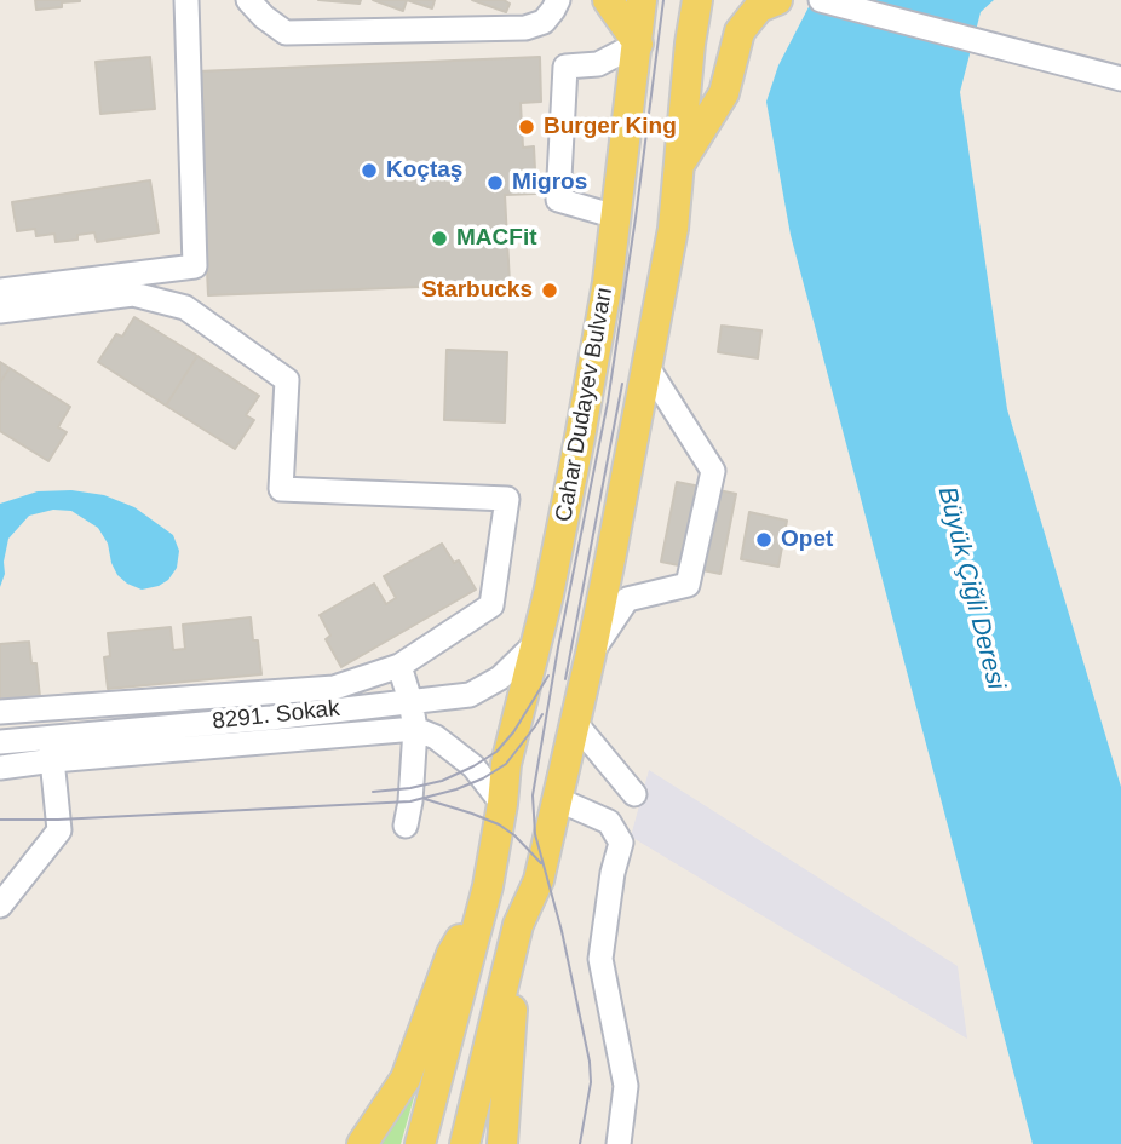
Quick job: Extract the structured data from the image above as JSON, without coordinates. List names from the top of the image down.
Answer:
{
  "streets": {
    "main road": ["Cahar Dudayev Bulvarı"],
    "street": ["8291. Sokak"]
  },
  "crossings": [
    ["Cahar Dudayev Bulvarı", "8291. Sokak"]
  ],
  "water": ["Büyük Çiğli Deresi"],
  "places": [
    "Burger King",
    "Koçtaş",
    "Migros",
    "MACFit",
    "Starbucks",
    "Opet"
  ]
}
